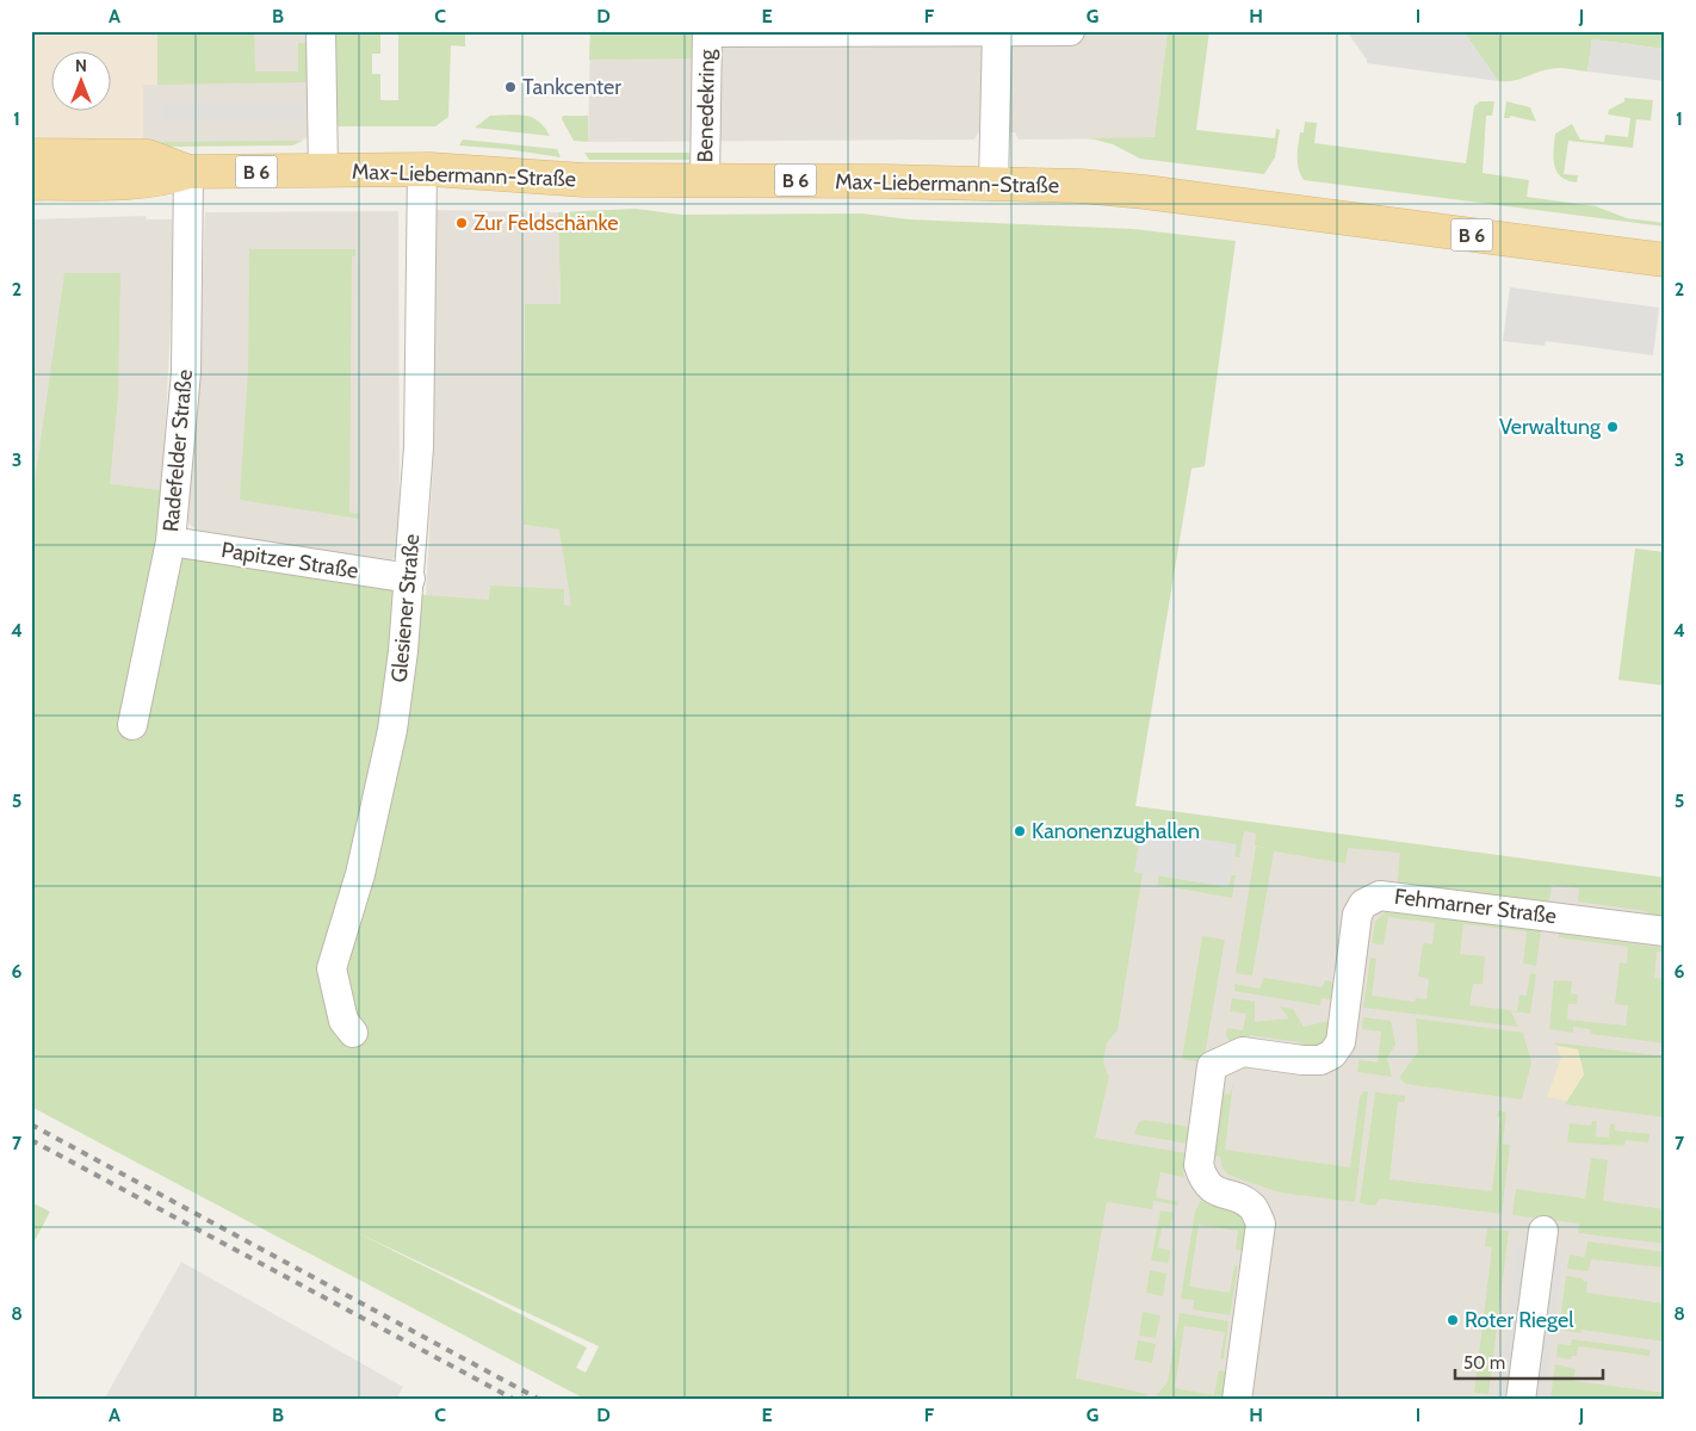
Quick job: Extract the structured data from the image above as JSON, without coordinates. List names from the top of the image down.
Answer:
{
  "streets": {
    "main road": ["B 6", "Max-Liebermann-Straße"],
    "street": [
      "Benedekring",
      "Radefelder Straße",
      "Papitzer Straße",
      "Glesiener Straße",
      "Fehmarner Straße"
    ]
  },
  "crossings": [
    ["Benedekring", "Max-Liebermann-Straße"],
    ["Max-Liebermann-Straße", "Radefelder Straße"],
    ["Max-Liebermann-Straße", "Glesiener Straße"],
    ["Radefelder Straße", "Papitzer Straße"],
    ["Papitzer Straße", "Glesiener Straße"]
  ],
  "places": [
    "Tankcenter",
    "Zur Feldschänke",
    "Verwaltung",
    "Kanonenzughallen",
    "Roter Riegel"
  ],
  "scale_bar": "50 m",
  "north": "top",
  "grid": {
    "columns": [
      "A",
      "B",
      "C",
      "D",
      "E",
      "F",
      "G",
      "H",
      "I",
      "J"
    ],
    "rows": [
      "1",
      "2",
      "3",
      "4",
      "5",
      "6",
      "7",
      "8"
    ]
  }
}
